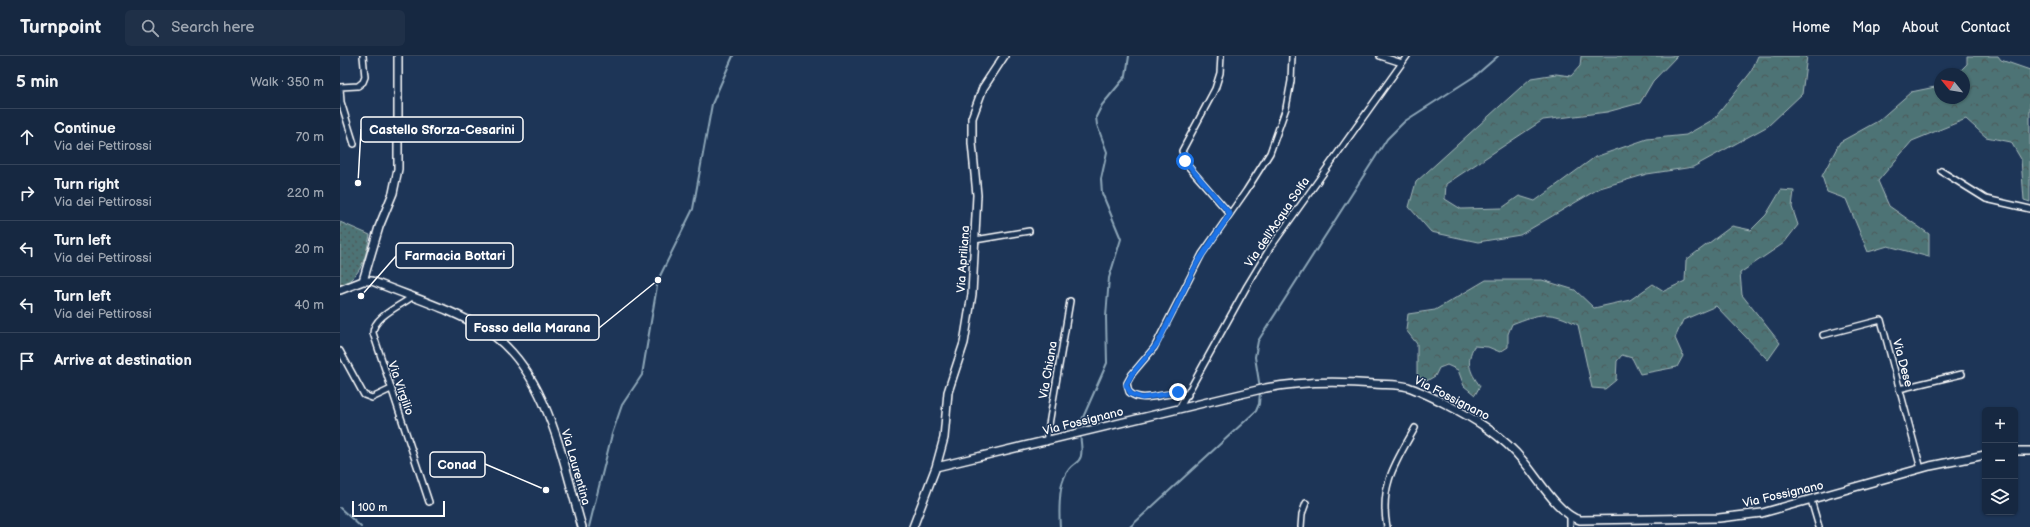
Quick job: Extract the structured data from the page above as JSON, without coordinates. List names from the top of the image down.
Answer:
{
  "streets": {
    "street": [
      "Via dell'Acqua Solfa",
      "Via Apriliana",
      "Via Dese",
      "Via Chiana",
      "Via Virgilio",
      "Via Fossignano",
      "Via Laurentina"
    ]
  },
  "crossings": [
    ["Via dell'Acqua Solfa", "Via Fossignano"],
    ["Via Apriliana", "Via Fossignano"],
    ["Via Dese", "Via Fossignano"],
    ["Via Chiana", "Via Fossignano"],
    ["Via Virgilio", "Via Laurentina"]
  ],
  "places": [
    "Castello Sforza-Cesarini",
    "Fosso della Marana",
    "Farmacia Bottari",
    "Conad"
  ],
  "scale_bar": "100 m",
  "north": "top left",
  "page": {
    "header": "Turnpoint",
    "search": "Search here",
    "nav": [
      "Home",
      "Map",
      "About",
      "Contact"
    ],
    "heading": ["5 min", "Walk · 350 m"],
    "list": [
      ["Continue", "Via dei Pettirossi", "70 m"],
      ["Turn right", "Via dei Pettirossi", "220 m"],
      ["Turn left", "Via dei Pettirossi", "20 m"],
      ["Turn left", "Via dei Pettirossi", "40 m"],
      "Arrive at destination"
    ],
    "map_buttons": ["+", "−"],
    "scale": "100 m"
  }
}
